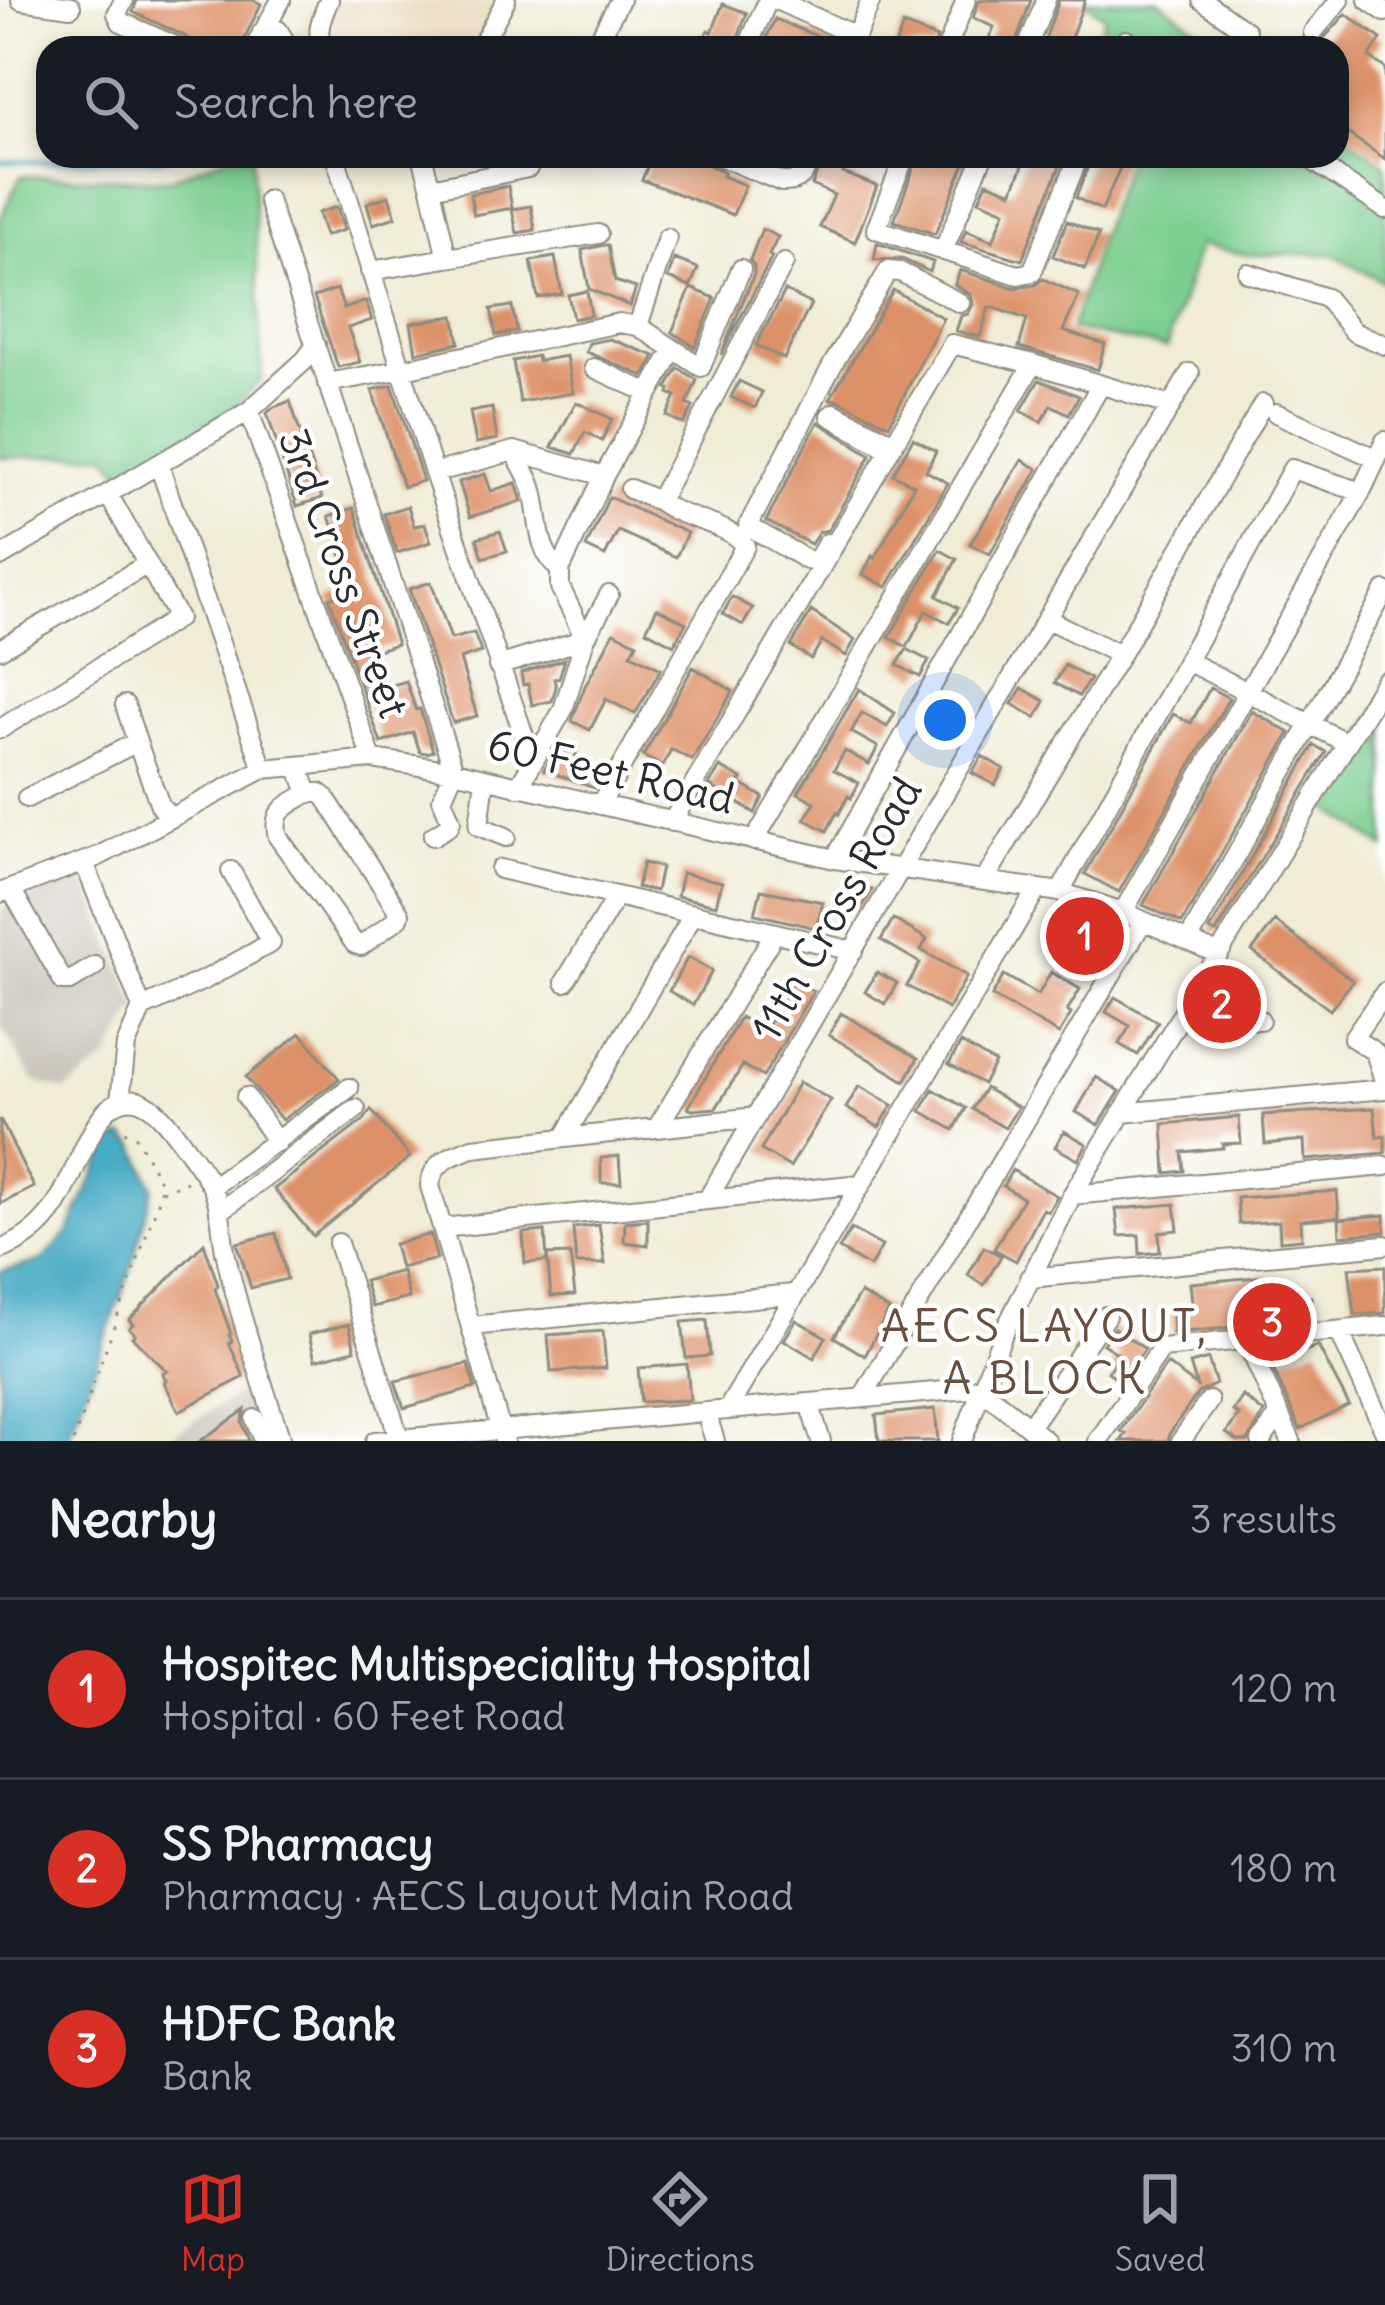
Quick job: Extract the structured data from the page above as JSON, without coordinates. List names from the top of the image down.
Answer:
{
  "streets": {
    "street": ["3rd Cross Street", "60 Feet Road", "11th Cross Road"]
  },
  "crossings": [
    ["3rd Cross Street", "60 Feet Road"],
    ["60 Feet Road", "11th Cross Road"]
  ],
  "districts": ["AECS LAYOUT, A BLOCK"],
  "page": {
    "search": "Search here",
    "pins": ["1", "2", "3"],
    "heading": ["Nearby", "3 results"],
    "list": [
      {
        "mark": "1",
        "name": "Hospitec Multispeciality Hospital",
        "note": "Hospital · 60 Feet Road",
        "value": "120 m"
      },
      {
        "mark": "2",
        "name": "SS Pharmacy",
        "note": "Pharmacy · AECS Layout Main Road",
        "value": "180 m"
      },
      {
        "mark": "3",
        "name": "HDFC Bank",
        "note": "Bank",
        "value": "310 m"
      }
    ],
    "nav": ["Map", "Directions", "Saved"]
  }
}
